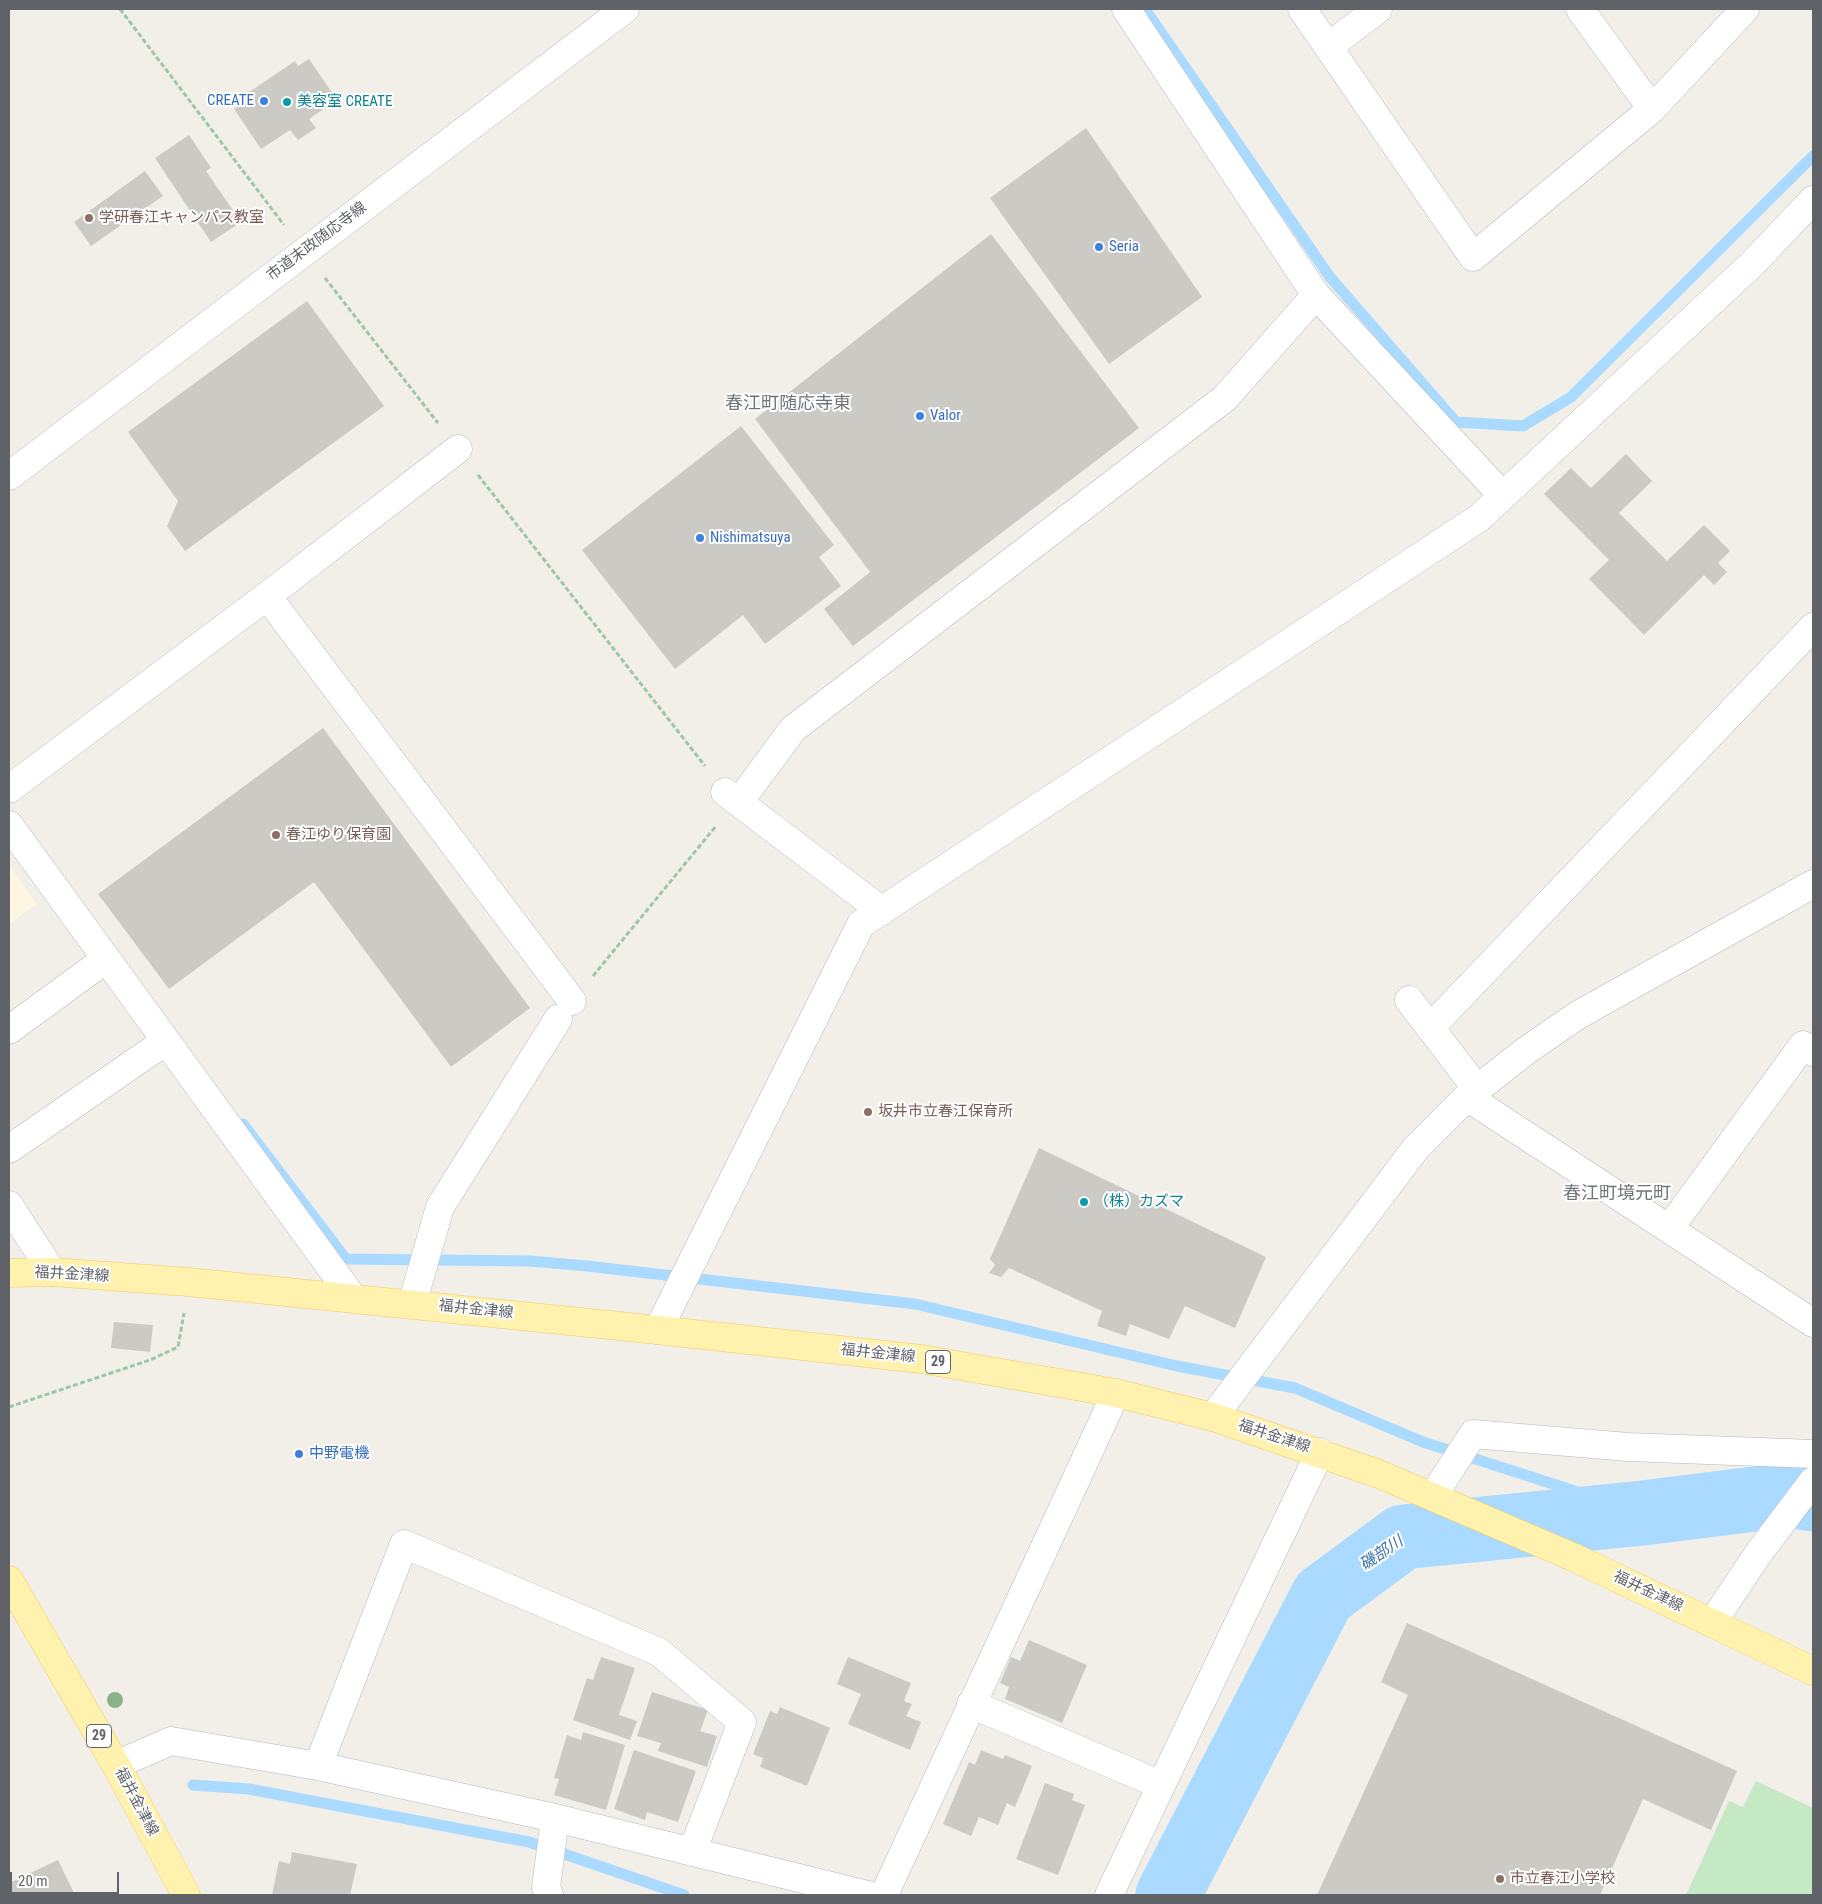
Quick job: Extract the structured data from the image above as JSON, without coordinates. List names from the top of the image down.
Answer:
{
  "streets": {
    "main road": ["福井金津線", "29"],
    "street": ["市道末政随応寺線"]
  },
  "districts": ["春江町随応寺東", "春江町境元町"],
  "water": ["磯部川"],
  "places": [
    "CREATE",
    "美容室 CREATE",
    "学研春江キャンパス教室",
    "Seria",
    "Valor",
    "Nishimatsuya",
    "春江ゆり保育園",
    "坂井市立春江保育所",
    "（株）カズマ",
    "中野電機",
    "市立春江小学校"
  ],
  "scale_bar": "20 m"
}
